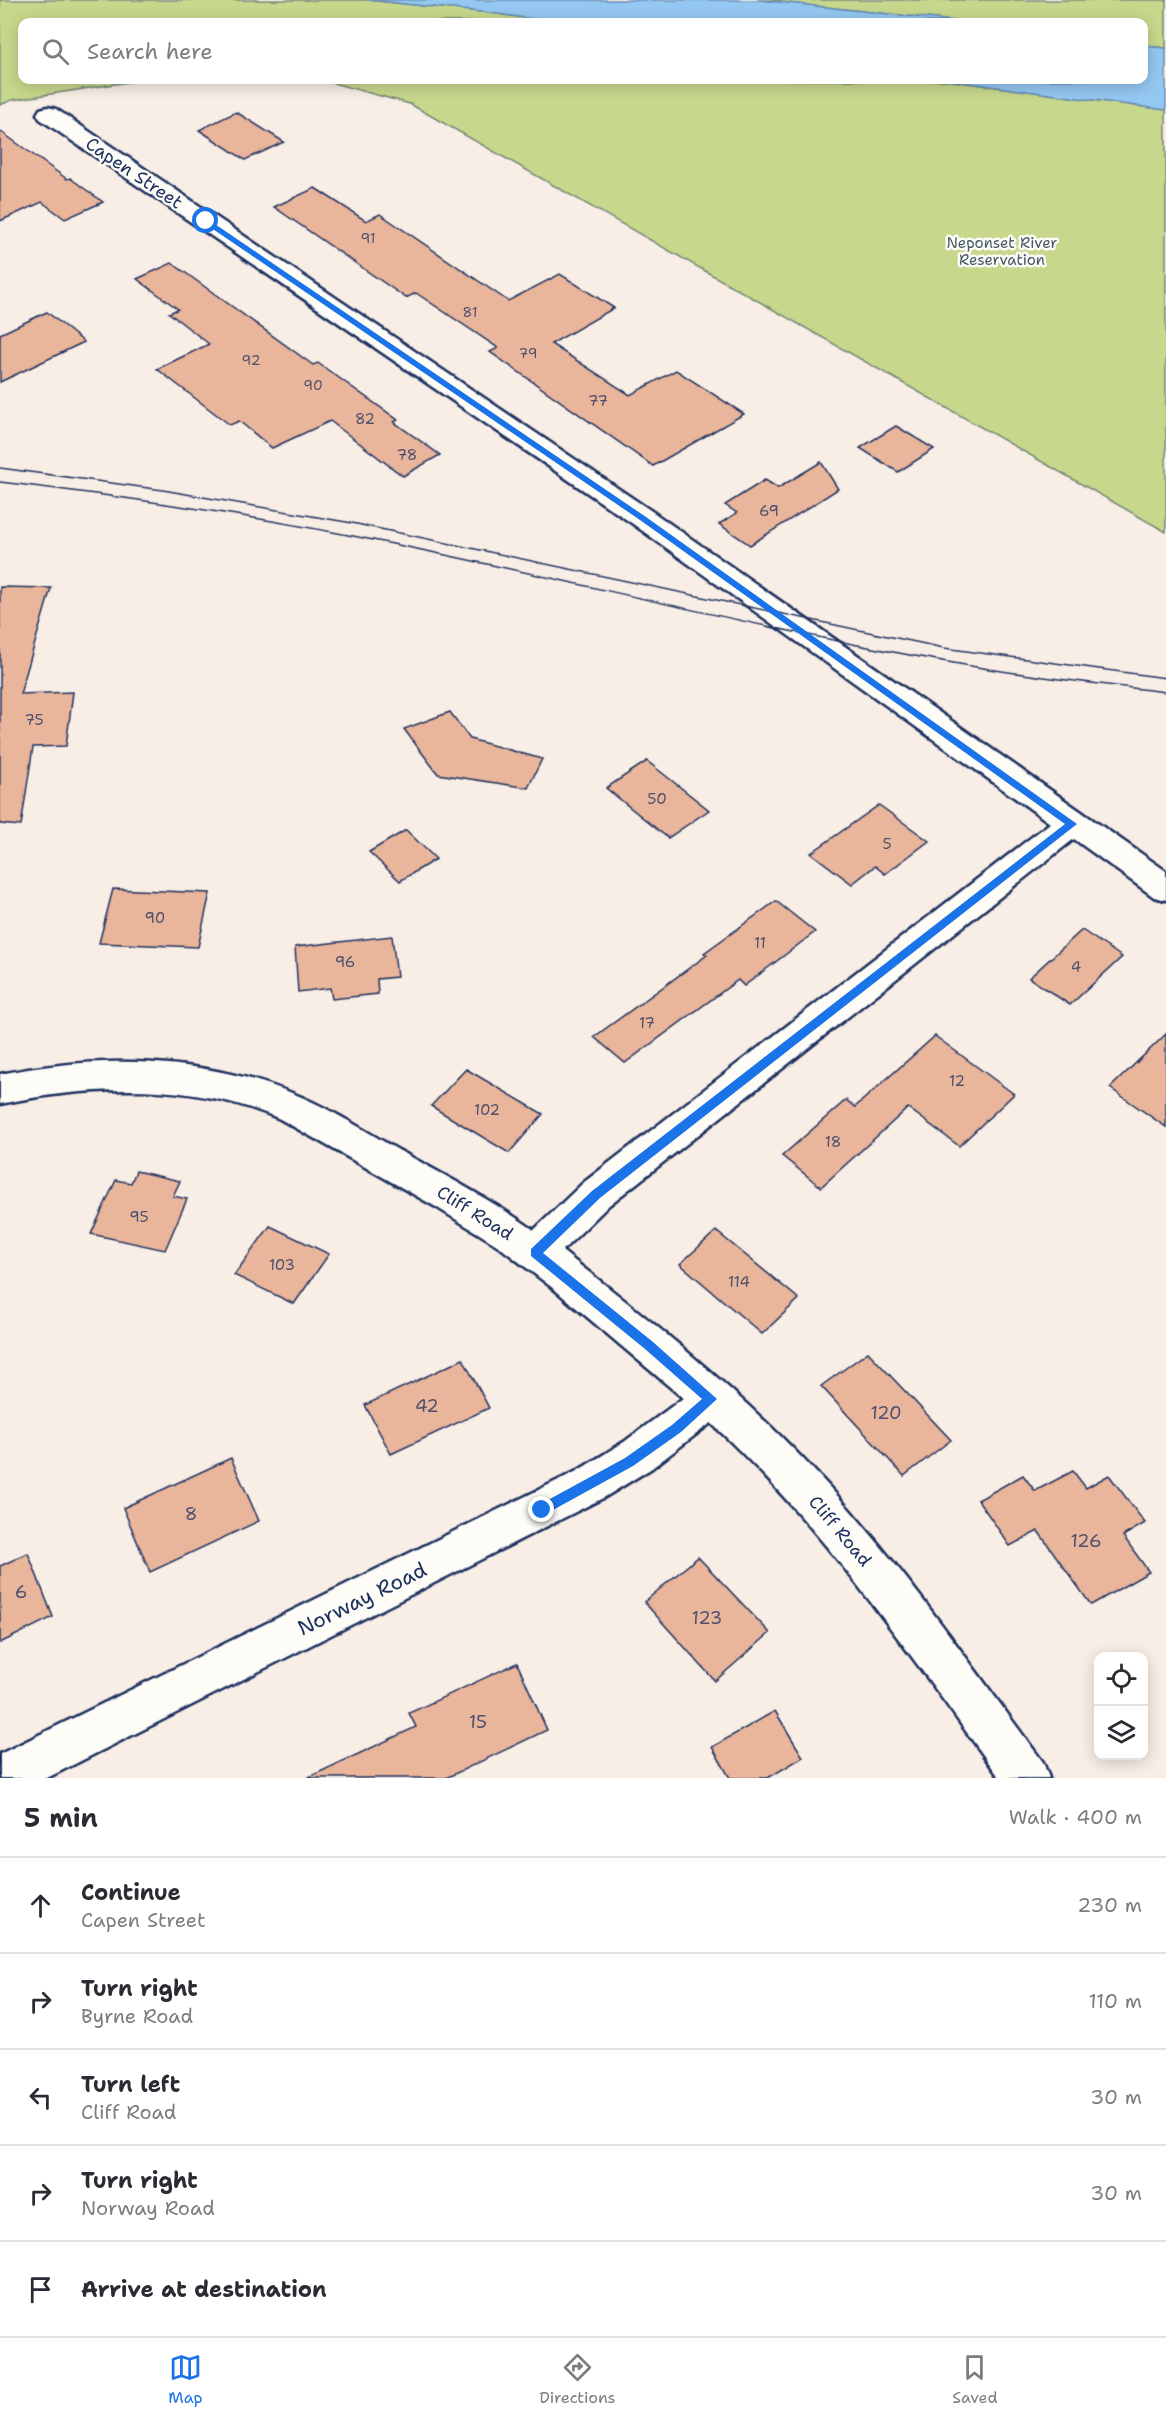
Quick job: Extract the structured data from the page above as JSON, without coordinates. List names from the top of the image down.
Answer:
{
  "streets": {
    "street": ["Capen Street", "Cliff Road", "Norway Road"]
  },
  "crossings": [
    ["Cliff Road", "Norway Road"]
  ],
  "parks": ["Neponset River Reservation"],
  "house_numbers": [
    "91",
    "81",
    "79",
    "92",
    "90",
    "77",
    "82",
    "78",
    "69",
    "75",
    "50",
    "5",
    "90",
    "11",
    "96",
    "4",
    "17",
    "12",
    "102",
    "18",
    "95",
    "103",
    "114",
    "42",
    "120",
    "8",
    "126",
    "6",
    "123",
    "15"
  ],
  "page": {
    "search": "Search here",
    "heading": ["5 min", "Walk · 400 m"],
    "list": [
      ["Continue", "Capen Street", "230 m"],
      ["Turn right", "Byrne Road", "110 m"],
      ["Turn left", "Cliff Road", "30 m"],
      ["Turn right", "Norway Road", "30 m"],
      "Arrive at destination"
    ],
    "nav": ["Map", "Directions", "Saved"]
  }
}
